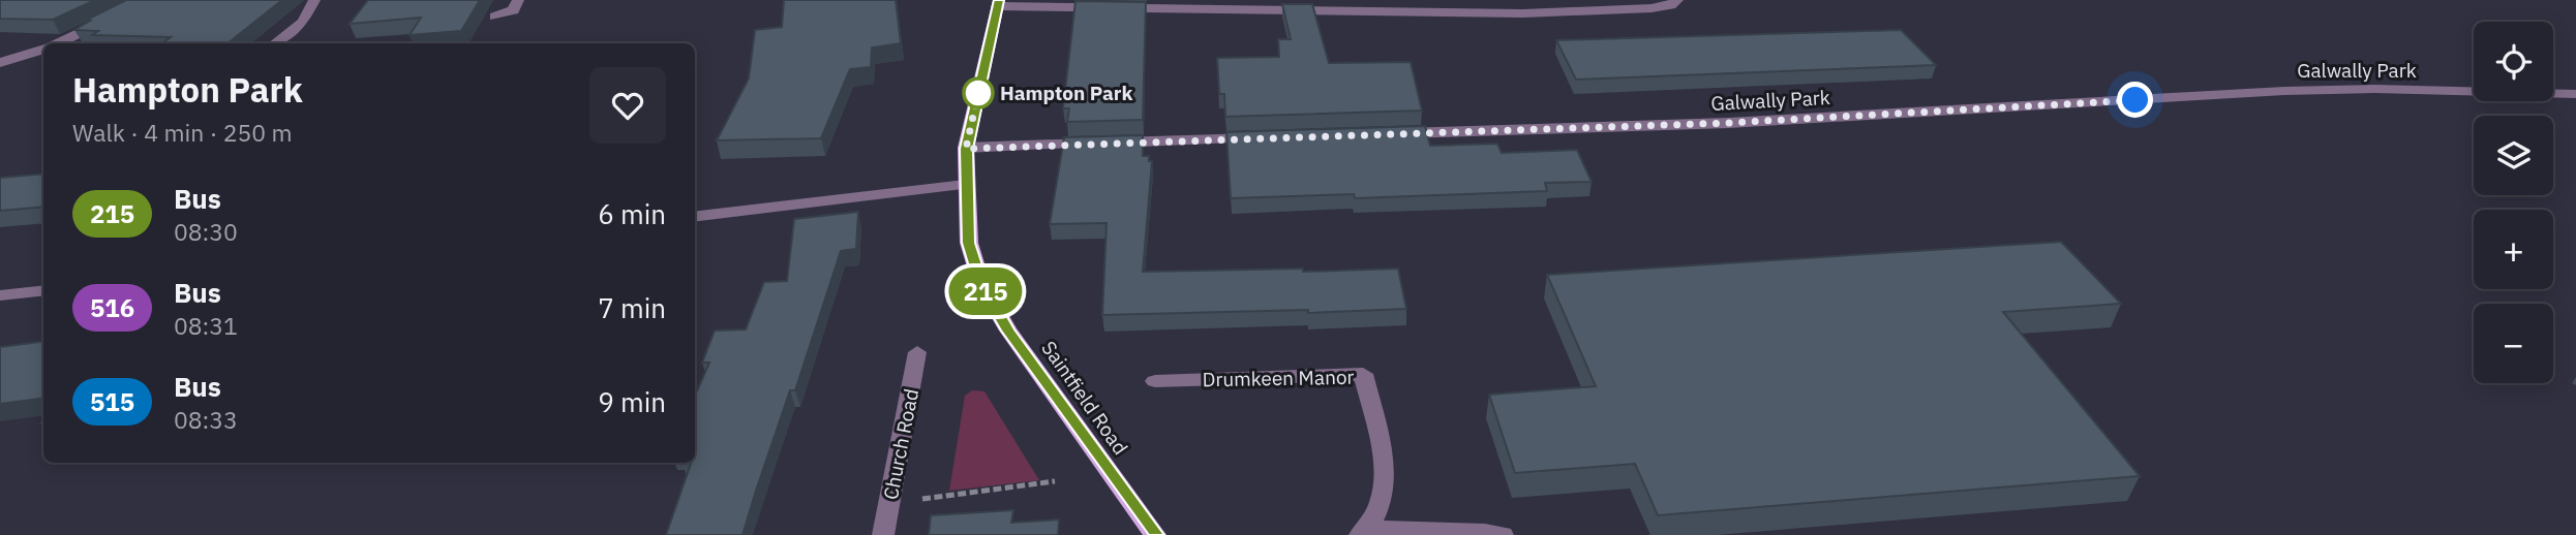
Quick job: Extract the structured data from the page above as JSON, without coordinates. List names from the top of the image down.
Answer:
{
  "streets": {
    "main road": ["Saintfield Road"],
    "street": ["Galwally Park", "Drumkeen Manor", "Church Road"]
  },
  "places": ["Hampton Park"],
  "lines": ["bus line 215"],
  "page": {
    "on_map": "215",
    "map_buttons": ["+", "−"],
    "heading": ["Hampton Park", "Walk · 4 min · 250 m"],
    "list": [
      {
        "mark": "215",
        "name": "Bus",
        "note": "08:30",
        "value": "6 min"
      },
      {
        "mark": "516",
        "name": "Bus",
        "note": "08:31",
        "value": "7 min"
      },
      {
        "mark": "515",
        "name": "Bus",
        "note": "08:33",
        "value": "9 min"
      }
    ]
  }
}
